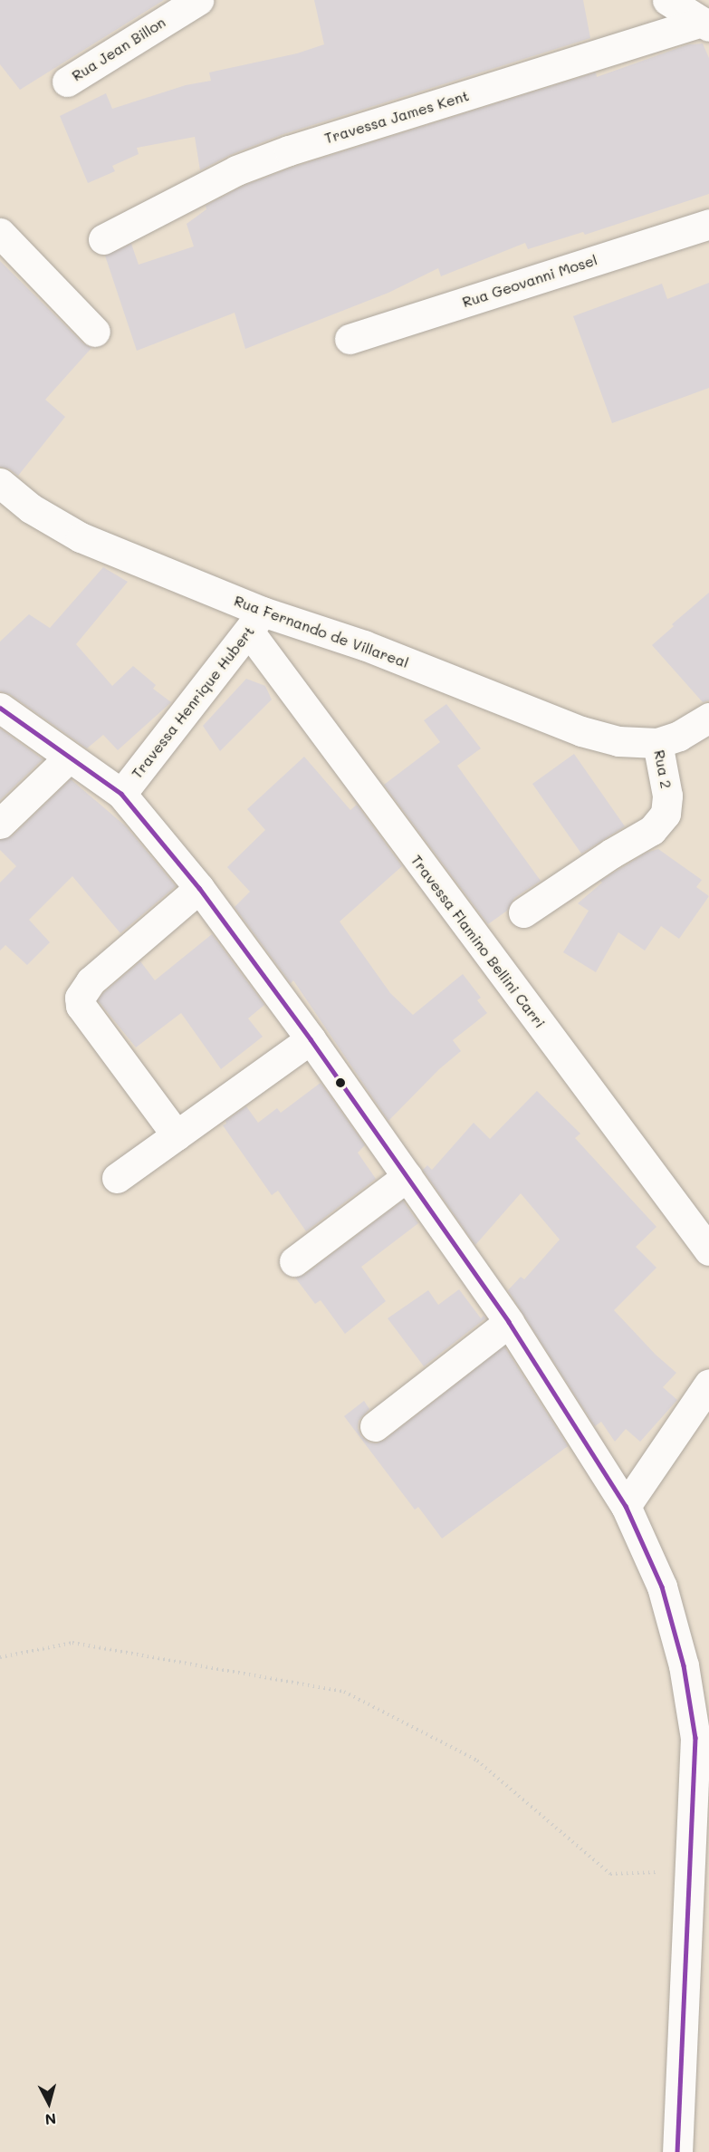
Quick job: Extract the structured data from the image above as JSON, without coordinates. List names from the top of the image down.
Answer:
{
  "streets": {
    "street": [
      "Rua Jean Billon",
      "Travessa James Kent",
      "Rua Geovanni Mosel",
      "Rua Fernando de Villareal",
      "Travessa Henrique Hubert",
      "Rua 2",
      "Travessa Flamino Bellini Carri"
    ]
  },
  "crossings": [
    ["Rua Fernando de Villareal", "Travessa Henrique Hubert"],
    ["Rua Fernando de Villareal", "Rua 2"],
    ["Rua Fernando de Villareal", "Travessa Flamino Bellini Carri"],
    ["Travessa Henrique Hubert", "Travessa Flamino Bellini Carri"]
  ],
  "north": "bottom"
}
